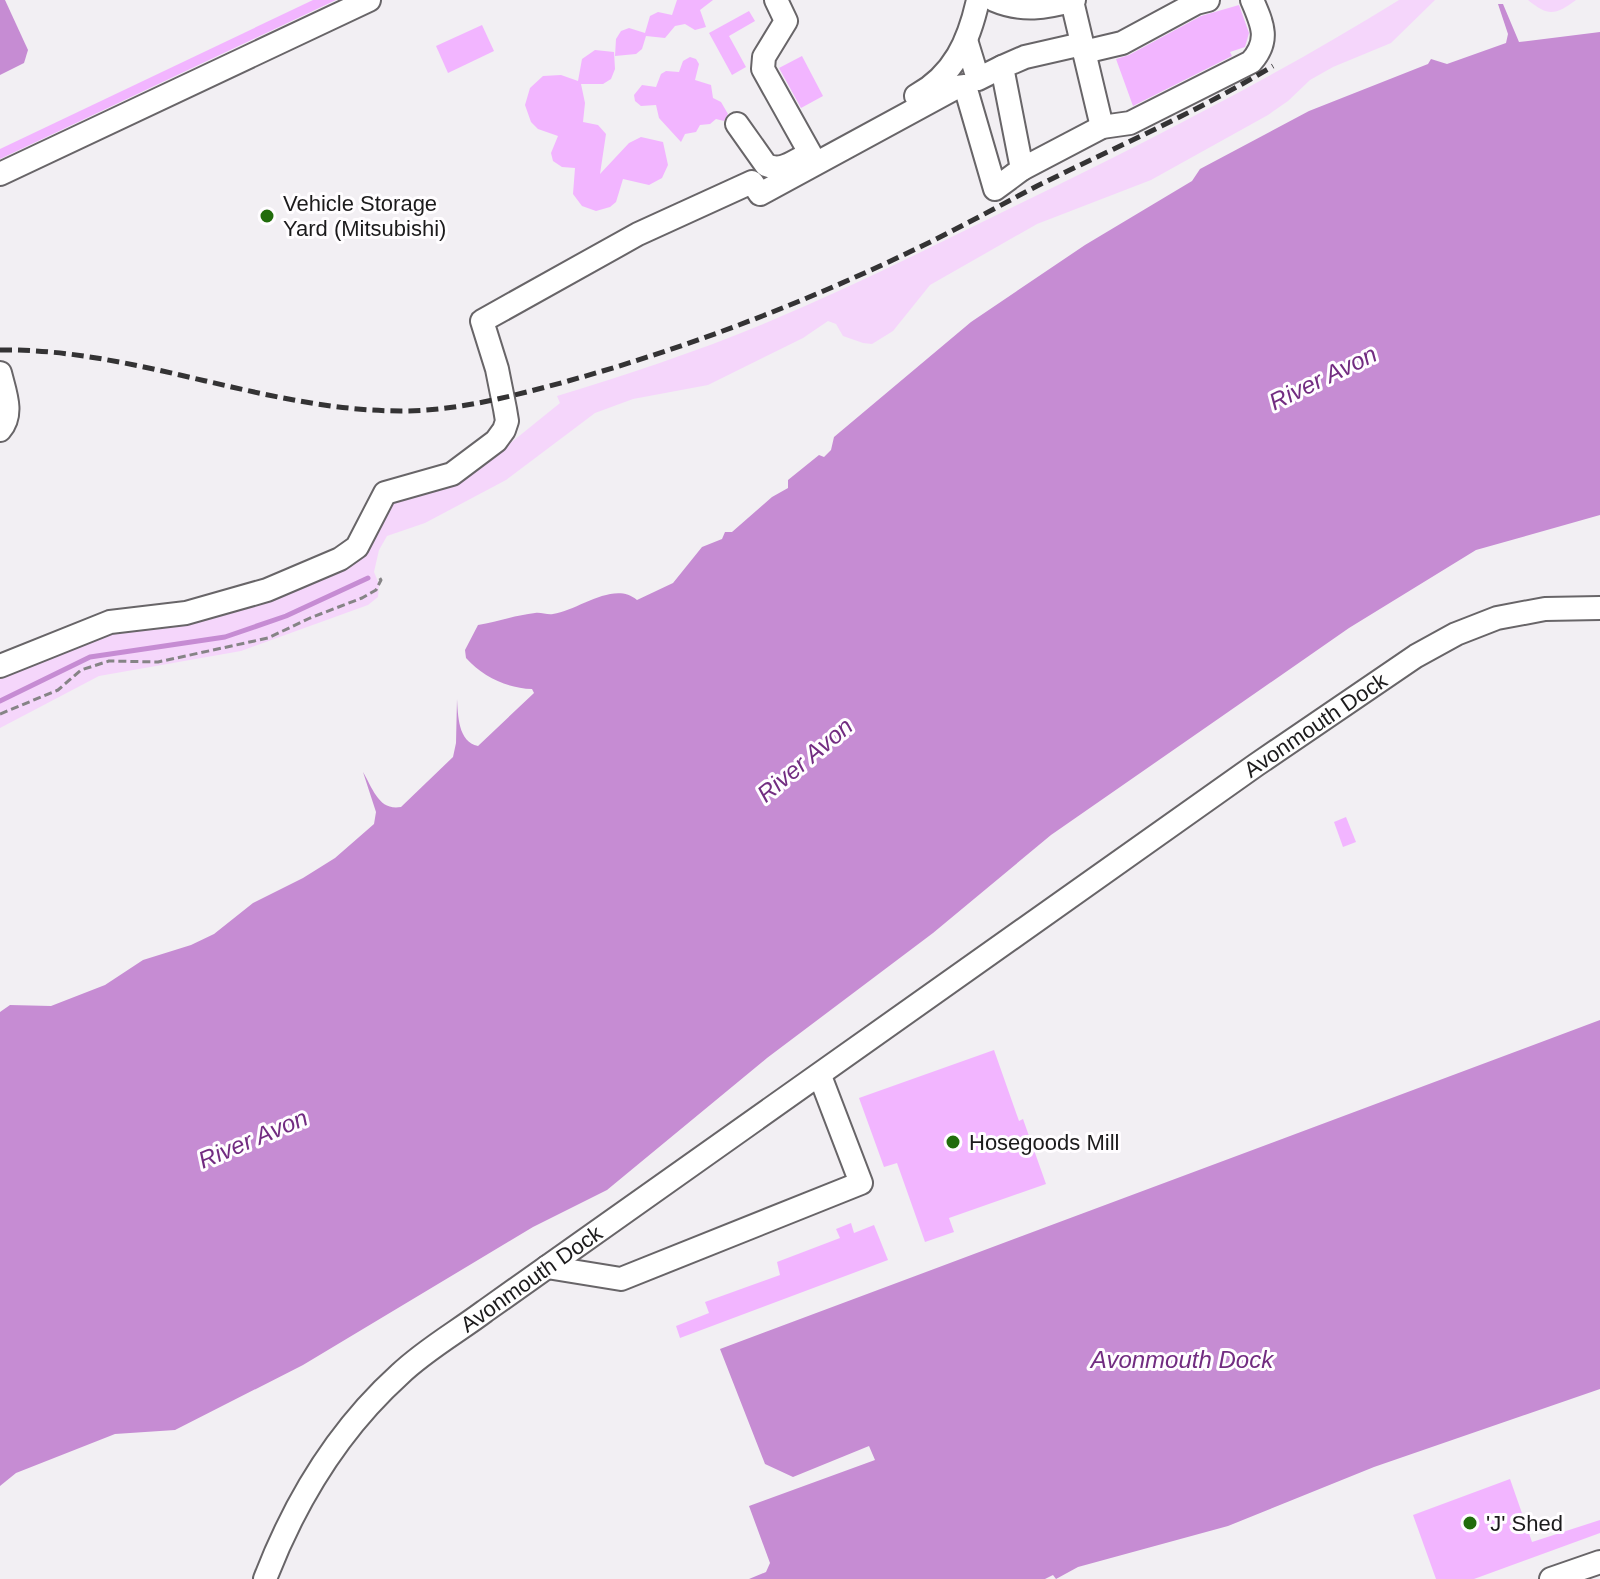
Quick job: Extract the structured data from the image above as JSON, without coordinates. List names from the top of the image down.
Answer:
{
  "streets": {
    "lane": ["Avonmouth Dock"]
  },
  "water": ["River Avon", "Avonmouth Dock"],
  "places": ["Vehicle Storage Yard (Mitsubishi)", "Hosegoods Mill", "'J' Shed"]
}
